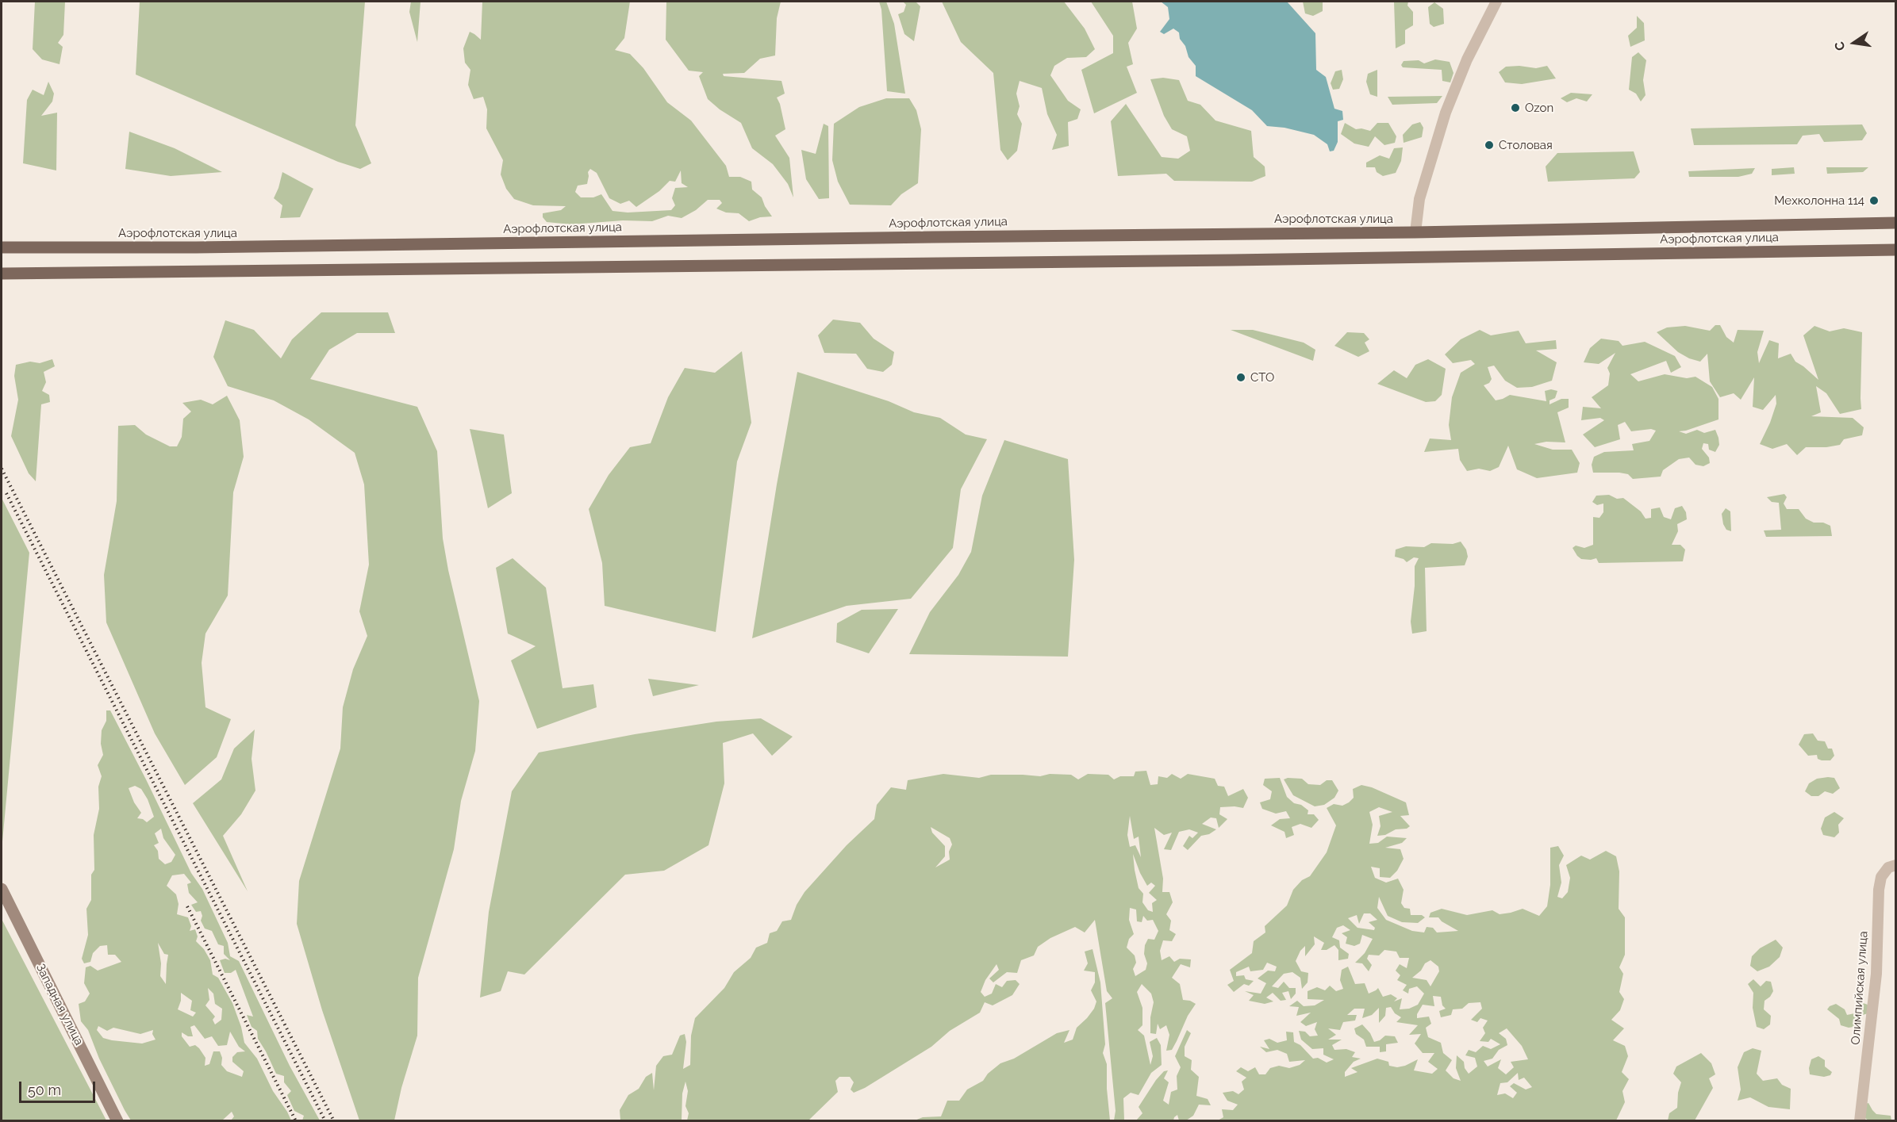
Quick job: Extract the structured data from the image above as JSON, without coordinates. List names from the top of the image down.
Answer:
{
  "streets": {
    "main road": ["Аэрофлотская улица"],
    "street": ["Олимпийская улица", "Западная улица"]
  },
  "places": [
    "Ozon",
    "Столовая",
    "Мехколонна 114",
    "СТО"
  ],
  "scale_bar": "50 m",
  "north": "left"
}
